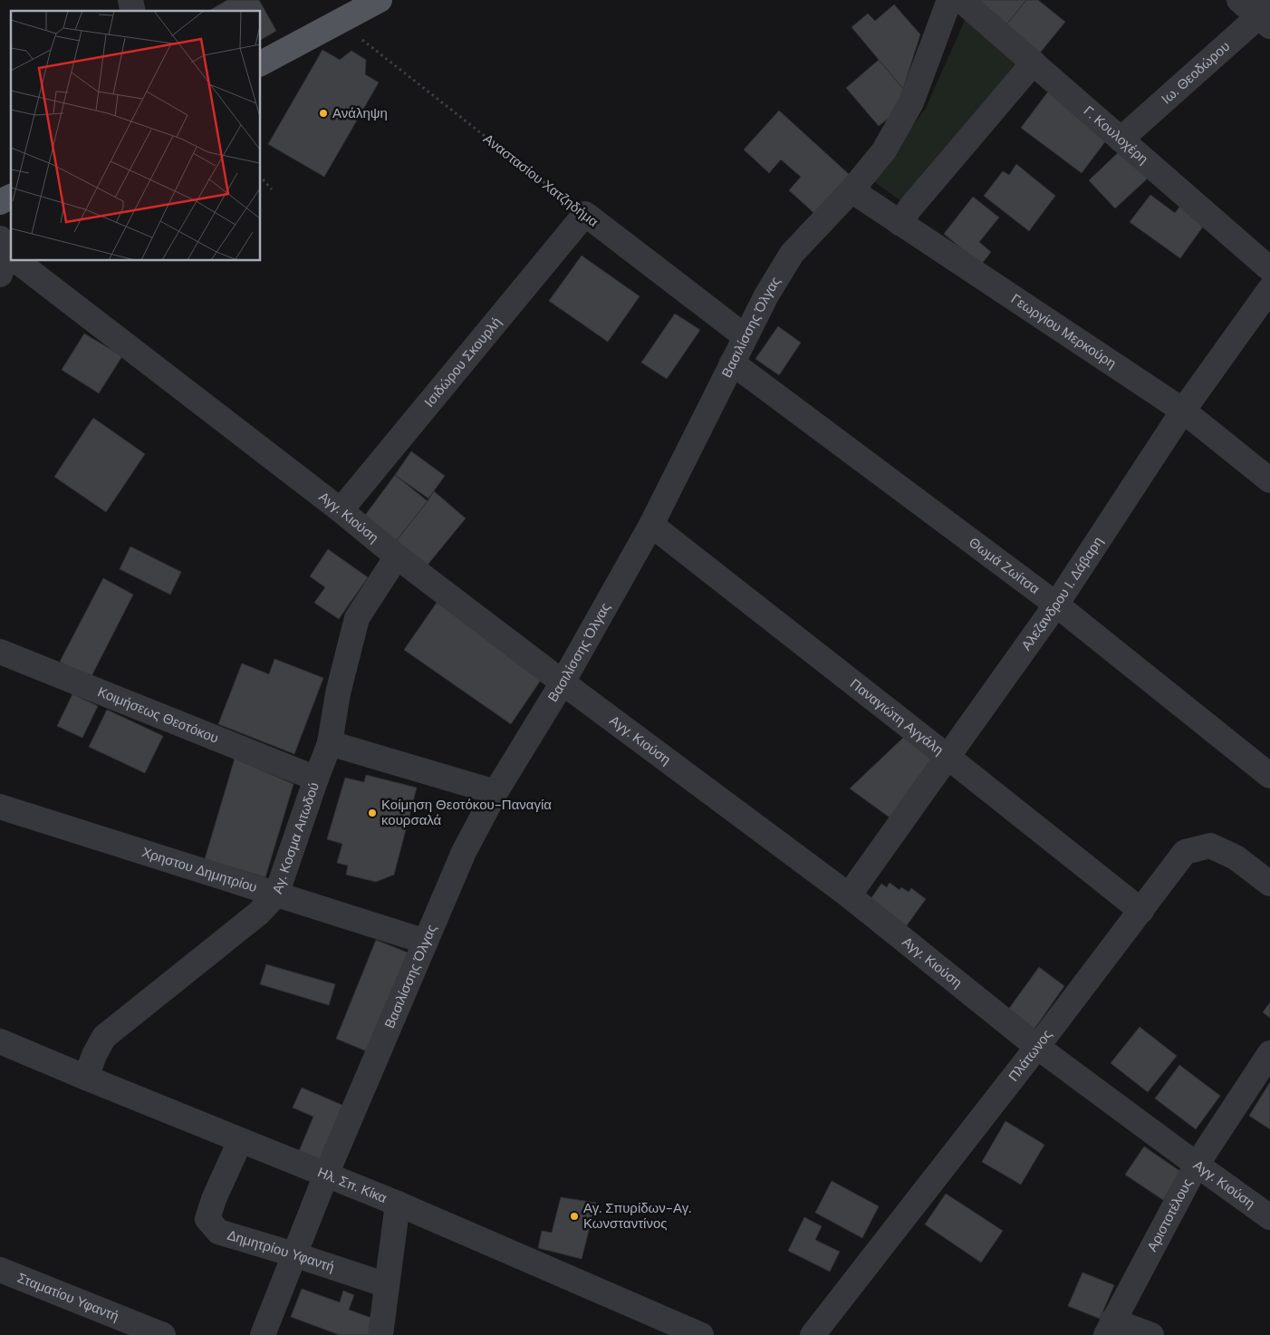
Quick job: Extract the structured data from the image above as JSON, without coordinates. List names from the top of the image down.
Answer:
{
  "streets": {
    "street": [
      "Ιω. Θεοδώρου",
      "Γ. Κουλοχέρη",
      "Αναστασίου Χατζηδήμα",
      "Βασιλίσσης Όλγας",
      "Γεωργίου Μερκούρη",
      "Ισιδώρου Σκουρλή",
      "Αγγ. Κιούση",
      "Θωμά Ζωίτσα",
      "Αλεζανδρου Ι. Δάβαρη",
      "Κοιμήσεως Θεοτόκου",
      "Παναγιώτη Αγγάλη",
      "Αγ. Κοσμα Αιτωδού",
      "Χρηστου Δημητρίου",
      "Πλάτωνος",
      "Ηλ. Σπ. Κίκα",
      "Αριστοτέλους",
      "Δημητρίου Υφαντή",
      "Σταματίου Υφαντή"
    ]
  },
  "crossings": [
    ["Ιω. Θεοδώρου", "Γ. Κουλοχέρη"],
    ["Αναστασίου Χατζηδήμα", "Βασιλίσσης Όλγας"],
    ["Αναστασίου Χατζηδήμα", "Ισιδώρου Σκουρλή"],
    ["Βασιλίσσης Όλγας", "Γεωργίου Μερκούρη"],
    ["Βασιλίσσης Όλγας", "Αγγ. Κιούση"],
    ["Βασιλίσσης Όλγας", "Θωμά Ζωίτσα"],
    ["Βασιλίσσης Όλγας", "Παναγιώτη Αγγάλη"],
    ["Βασιλίσσης Όλγας", "Χρηστου Δημητρίου"],
    ["Βασιλίσσης Όλγας", "Ηλ. Σπ. Κίκα"],
    ["Βασιλίσσης Όλγας", "Δημητρίου Υφαντή"],
    ["Γεωργίου Μερκούρη", "Αλεζανδρου Ι. Δάβαρη"],
    ["Ισιδώρου Σκουρλή", "Αγγ. Κιούση"],
    ["Αγγ. Κιούση", "Αλεζανδρου Ι. Δάβαρη"],
    ["Αγγ. Κιούση", "Αγ. Κοσμα Αιτωδού"],
    ["Αγγ. Κιούση", "Πλάτωνος"],
    ["Αγγ. Κιούση", "Αριστοτέλους"],
    ["Θωμά Ζωίτσα", "Αλεζανδρου Ι. Δάβαρη"],
    ["Αλεζανδρου Ι. Δάβαρη", "Παναγιώτη Αγγάλη"],
    ["Κοιμήσεως Θεοτόκου", "Αγ. Κοσμα Αιτωδού"],
    ["Παναγιώτη Αγγάλη", "Πλάτωνος"],
    ["Αγ. Κοσμα Αιτωδού", "Χρηστου Δημητρίου"],
    ["Αγ. Κοσμα Αιτωδού", "Ηλ. Σπ. Κίκα"],
    ["Ηλ. Σπ. Κίκα", "Δημητρίου Υφαντή"]
  ],
  "places": ["Ανάληψη", "Κοίμηση Θεοτόκου-Παναγία κουρσαλά", "Αγ. Σπυρίδων-Αγ. Κωνσταντίνος"]
}
